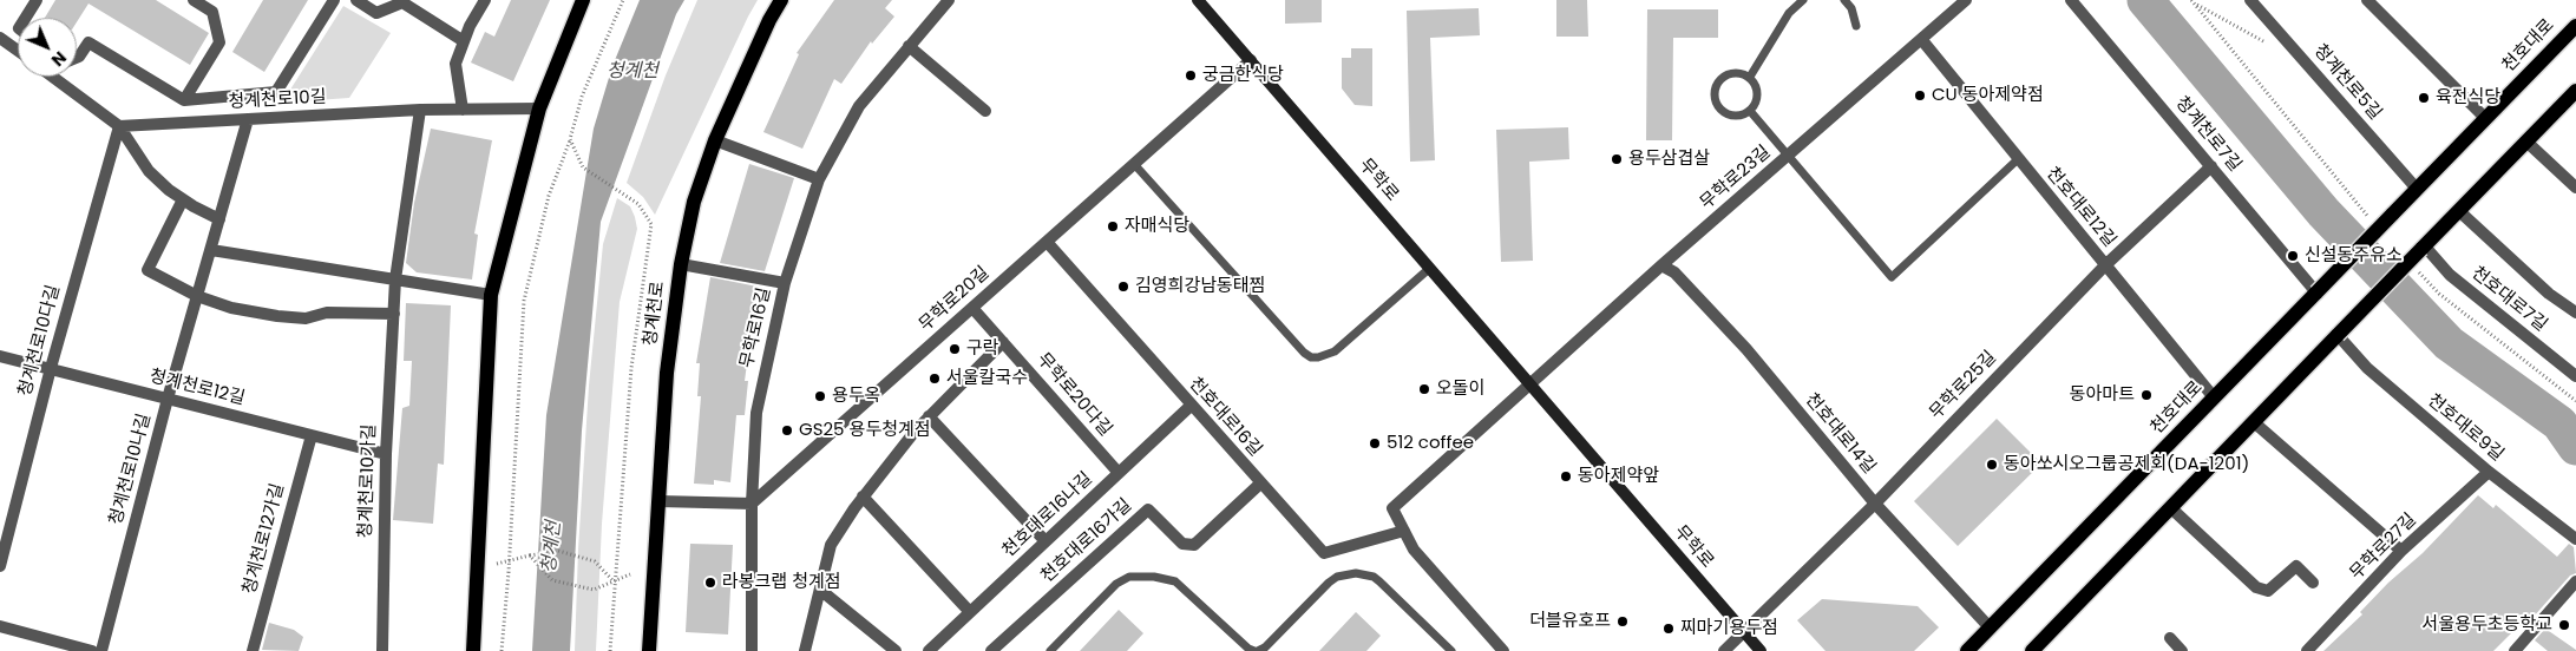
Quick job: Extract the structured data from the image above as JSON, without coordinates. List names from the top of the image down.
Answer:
{
  "streets": {
    "main road": ["천호대로", "무학로", "청계천로"],
    "street": [
      "청계천로5길",
      "청계천로10길",
      "청계천로7길",
      "무학로23길",
      "천호대로12길",
      "무학로20길",
      "천호대로7길",
      "무학로16길",
      "청계천로10다길",
      "무학로25길",
      "청계천로12길",
      "무학로20다길",
      "천호대로16길",
      "천호대로9길",
      "천호대로14길",
      "청계천로10나길",
      "청계천로10가길",
      "천호대로16나길",
      "청계천로12가길",
      "천호대로16가길",
      "무학로27길"
    ]
  },
  "crossings": [
    ["천호대로", "청계천로5길"],
    ["천호대로", "청계천로7길"],
    ["천호대로", "천호대로12길"],
    ["천호대로", "천호대로14길"],
    ["청계천로10길", "청계천로10다길"],
    ["청계천로10길", "청계천로10나길"],
    ["청계천로10길", "청계천로10가길"],
    ["청계천로7길", "무학로25길"],
    ["무학로23길", "무학로"],
    ["무학로23길", "천호대로12길"],
    ["무학로23길", "천호대로14길"],
    ["무학로", "무학로20길"],
    ["무학로", "무학로25길"],
    ["천호대로12길", "무학로25길"],
    ["무학로20길", "무학로16길"],
    ["무학로20길", "무학로20다길"],
    ["무학로20길", "천호대로16길"],
    ["청계천로10다길", "청계천로12길"],
    ["무학로25길", "천호대로14길"],
    ["청계천로12길", "청계천로10나길"],
    ["청계천로12길", "청계천로10가길"],
    ["청계천로12길", "청계천로12가길"],
    ["무학로20다길", "천호대로16나길"],
    ["천호대로16길", "천호대로16나길"],
    ["천호대로16길", "천호대로16가길"],
    ["천호대로9길", "무학로27길"]
  ],
  "water": ["청계천"],
  "places": [
    "궁금한식당",
    "CU 동아제약점",
    "육전식당",
    "용두삼겹살",
    "자매식당",
    "신설동주유소",
    "김영희강남동태찜",
    "구락",
    "서울칼국수",
    "오돌이",
    "동아마트",
    "용두옥",
    "GS25 용두청계점",
    "512 coffee",
    "동아쏘시오그룹공제회(DA-1201)",
    "동아제약앞",
    "라봉크랩 청계점",
    "더블유호프",
    "서울용두초등학교",
    "찌마기용두점"
  ],
  "north": "bottom right"
}
